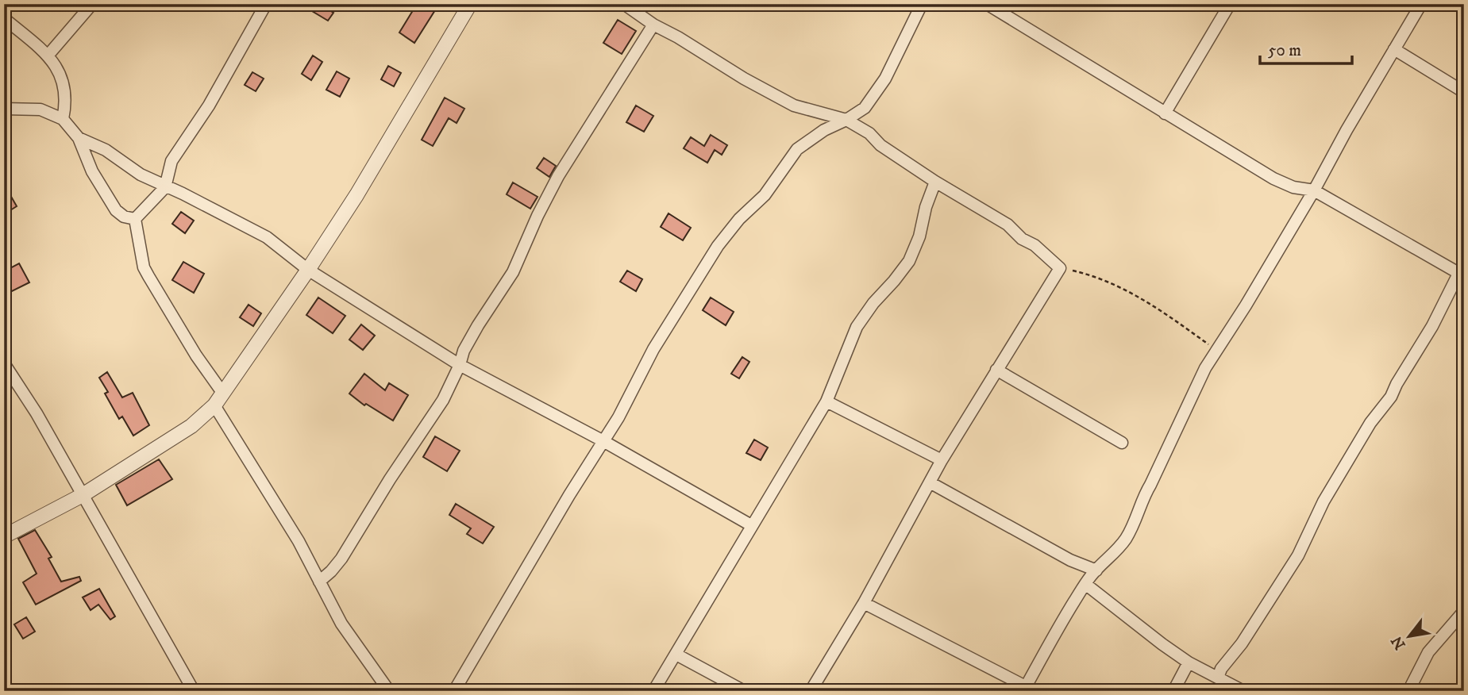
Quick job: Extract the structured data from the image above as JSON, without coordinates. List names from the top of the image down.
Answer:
{
  "scale_bar": "50 m",
  "north": "bottom left"
}
